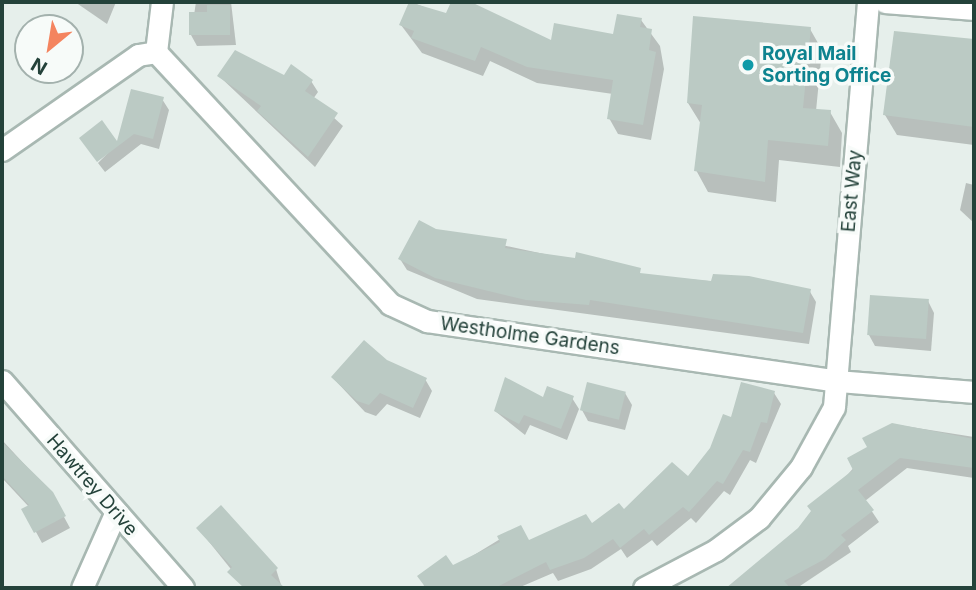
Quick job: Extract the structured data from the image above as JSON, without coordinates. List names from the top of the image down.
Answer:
{
  "streets": {
    "street": ["East Way", "Westholme Gardens", "Hawtrey Drive"]
  },
  "crossings": [
    ["East Way", "Westholme Gardens"]
  ],
  "places": ["Royal Mail Sorting Office"],
  "north": "bottom left"
}
